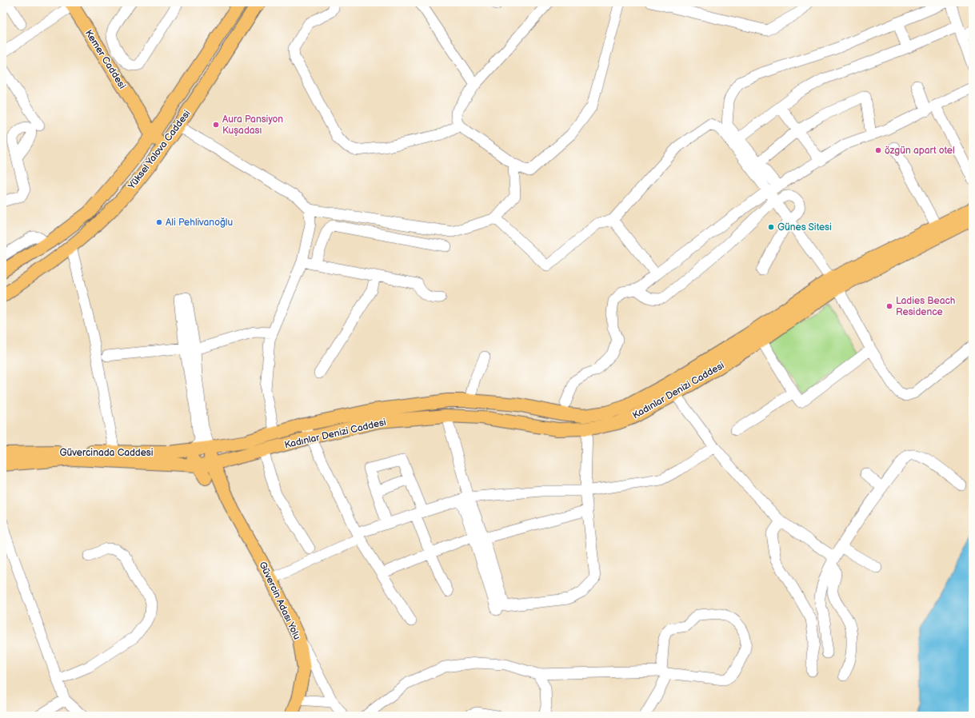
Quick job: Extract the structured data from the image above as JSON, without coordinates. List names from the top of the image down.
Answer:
{
  "streets": {
    "main road": [
      "Kemer Caddesi",
      "Yüksel Yalova Caddesi",
      "Kadınlar Denizi Caddesi",
      "Güvercinada Caddesi",
      "Güvercin Adası Yolu"
    ]
  },
  "crossings": [
    ["Kemer Caddesi", "Yüksel Yalova Caddesi"],
    ["Kadınlar Denizi Caddesi", "Güvercinada Caddesi"],
    ["Kadınlar Denizi Caddesi", "Güvercin Adası Yolu"],
    ["Güvercinada Caddesi", "Güvercin Adası Yolu"]
  ],
  "places": [
    "Aura Pansiyon Kuşadası",
    "özgün apart otel",
    "Ali Pehlivanoğlu",
    "Günes Sitesi",
    "Ladies Beach Residence"
  ]
}
